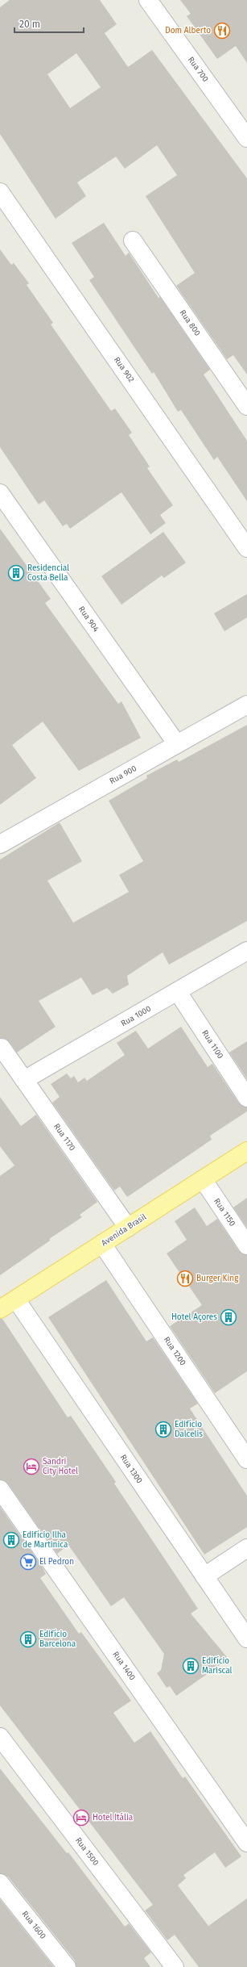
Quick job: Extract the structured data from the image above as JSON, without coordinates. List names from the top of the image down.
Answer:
{
  "streets": {
    "main road": ["Avenida Brasil"],
    "street": [
      "Rua 700",
      "Rua 800",
      "Rua 902",
      "Rua 904",
      "Rua 900",
      "Rua 1000",
      "Rua 1100",
      "Rua 1170",
      "Rua 1150",
      "Rua 1200",
      "Rua 1300",
      "Rua 1400",
      "Rua 1500",
      "Rua 1600"
    ]
  },
  "crossings": [
    ["Rua 904", "Rua 900"],
    ["Rua 1000", "Rua 1100"],
    ["Rua 1000", "Rua 1170"],
    ["Rua 1170", "Avenida Brasil"],
    ["Rua 1150", "Avenida Brasil"],
    ["Avenida Brasil", "Rua 1200"],
    ["Avenida Brasil", "Rua 1300"]
  ],
  "places": {
    "restaurant": ["Dom Alberto", "Burger King"],
    "building": [
      "Residencial Costa Bella",
      "Hotel Açores",
      "Edifício Dalcelis",
      "Edifício Ilha de Martinica",
      "Edifício Barcelona",
      "Edifício Mariscal"
    ],
    "hotel": ["Sandri City Hotel", "Hotel Itália"],
    "supermarket": ["El Pedron"]
  },
  "scale_bar": "20 m"
}
